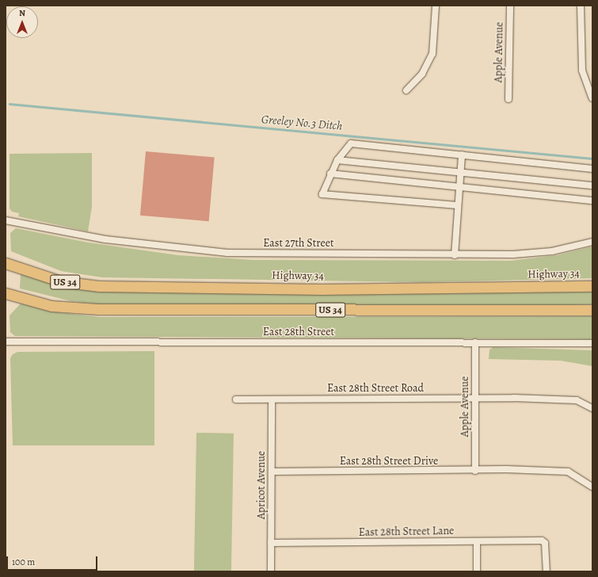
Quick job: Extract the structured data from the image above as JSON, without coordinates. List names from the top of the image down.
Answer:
{
  "streets": {
    "highway": ["Highway 34", "US 34"],
    "street": [
      "Apple Avenue",
      "East 27th Street",
      "East 28th Street",
      "East 28th Street Road",
      "East 28th Street Drive",
      "Apricot Avenue",
      "East 28th Street Lane"
    ]
  },
  "crossings": [
    ["Apple Avenue", "East 28th Street"],
    ["Apple Avenue", "East 28th Street Road"],
    ["Apple Avenue", "East 28th Street Drive"],
    ["East 28th Street Road", "Apricot Avenue"],
    ["East 28th Street Drive", "Apricot Avenue"],
    ["Apricot Avenue", "East 28th Street Lane"]
  ],
  "water": ["Greeley No.3 Ditch"],
  "scale_bar": "100 m",
  "north": "top"
}
